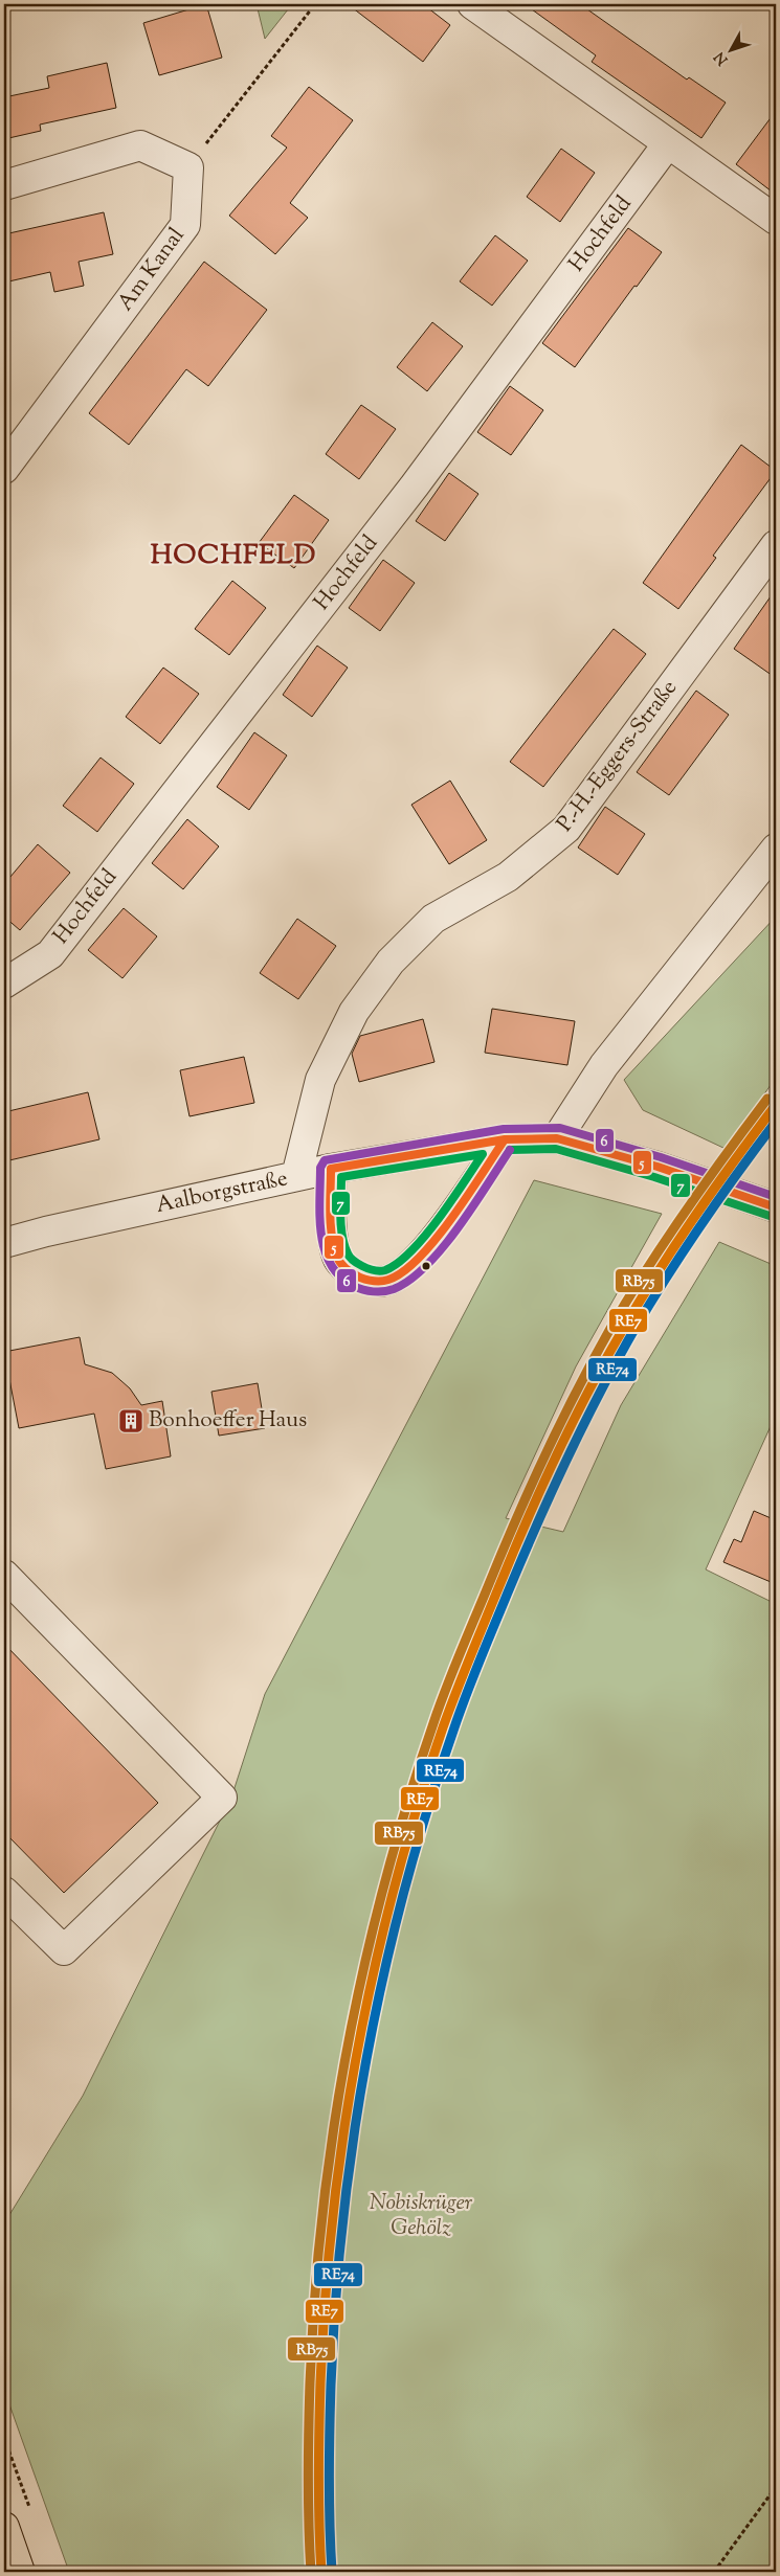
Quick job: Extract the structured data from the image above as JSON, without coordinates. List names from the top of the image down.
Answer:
{
  "streets": {
    "street": [
      "Hochfeld",
      "Am Kanal",
      "P.-H.-Eggers-Straße",
      "Aalborgstraße"
    ]
  },
  "crossings": [
    ["P.-H.-Eggers-Straße", "Aalborgstraße"]
  ],
  "districts": ["HOCHFELD"],
  "parks": ["Nobiskrüger Gehölz"],
  "places": {
    "building": ["Bonhoeffer Haus"]
  },
  "lines": [
    "transit line RB75",
    "transit line RE7",
    "transit line RE74",
    "transit line 6",
    "transit line 5",
    "transit line 7"
  ],
  "north": "bottom left"
}
